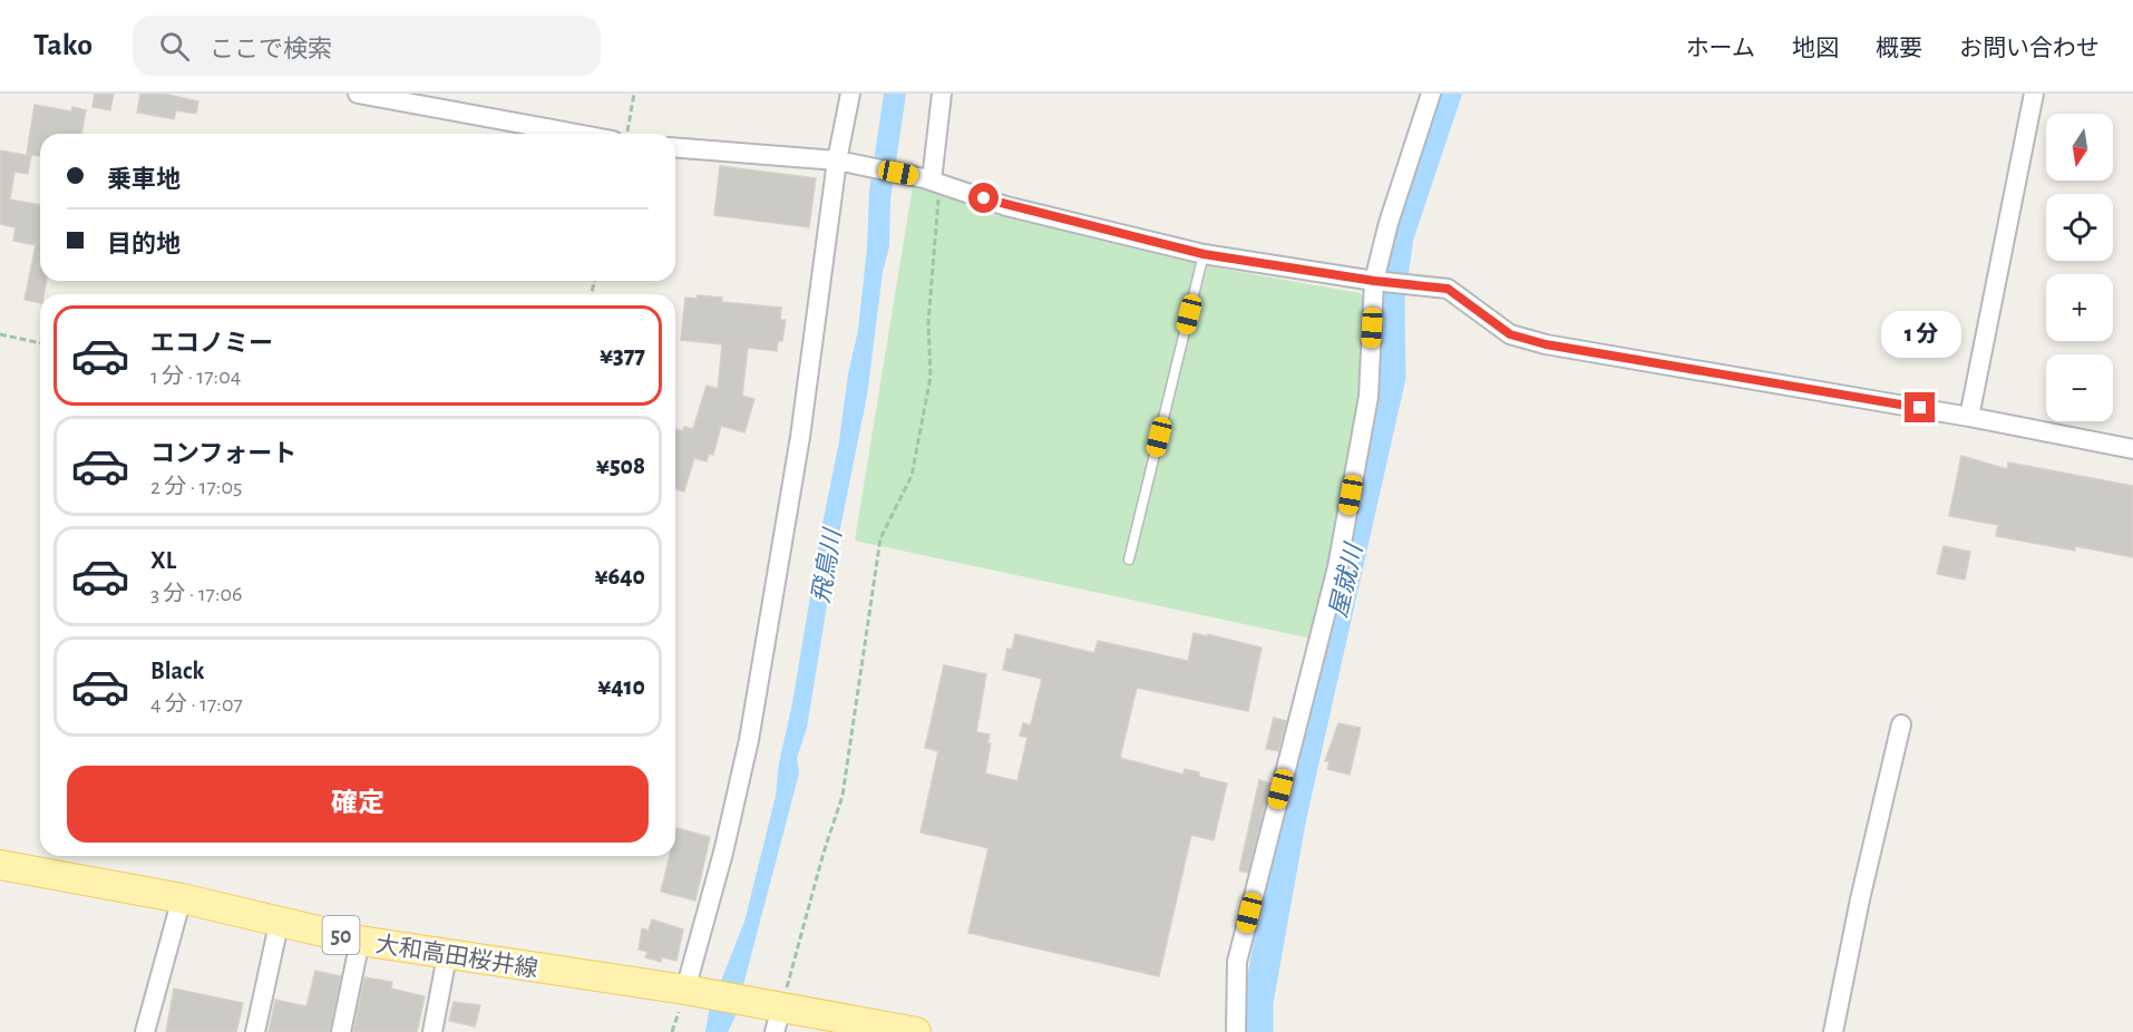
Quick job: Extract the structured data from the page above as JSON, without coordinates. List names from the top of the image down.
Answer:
{
  "streets": {
    "main road": ["50", "大和高田桜井線"]
  },
  "water": ["飛鳥川", "屋就川"],
  "north": "bottom",
  "page": {
    "header": "Tako",
    "search": "ここで検索",
    "nav": [
      "ホーム",
      "地図",
      "概要",
      "お問い合わせ"
    ],
    "map_buttons": ["+", "−"],
    "banner": ["乗車地", "目的地"],
    "list": [
      {
        "name": "エコノミー",
        "note": "1 分 · 17:04",
        "value": "¥377"
      },
      {
        "name": "コンフォート",
        "note": "2 分 · 17:05",
        "value": "¥508"
      },
      {
        "name": "XL",
        "note": "3 分 · 17:06",
        "value": "¥640"
      },
      {
        "name": "Black",
        "note": "4 分 · 17:07",
        "value": "¥410"
      }
    ],
    "bubble": "1 分",
    "buttons": "確定"
  }
}
